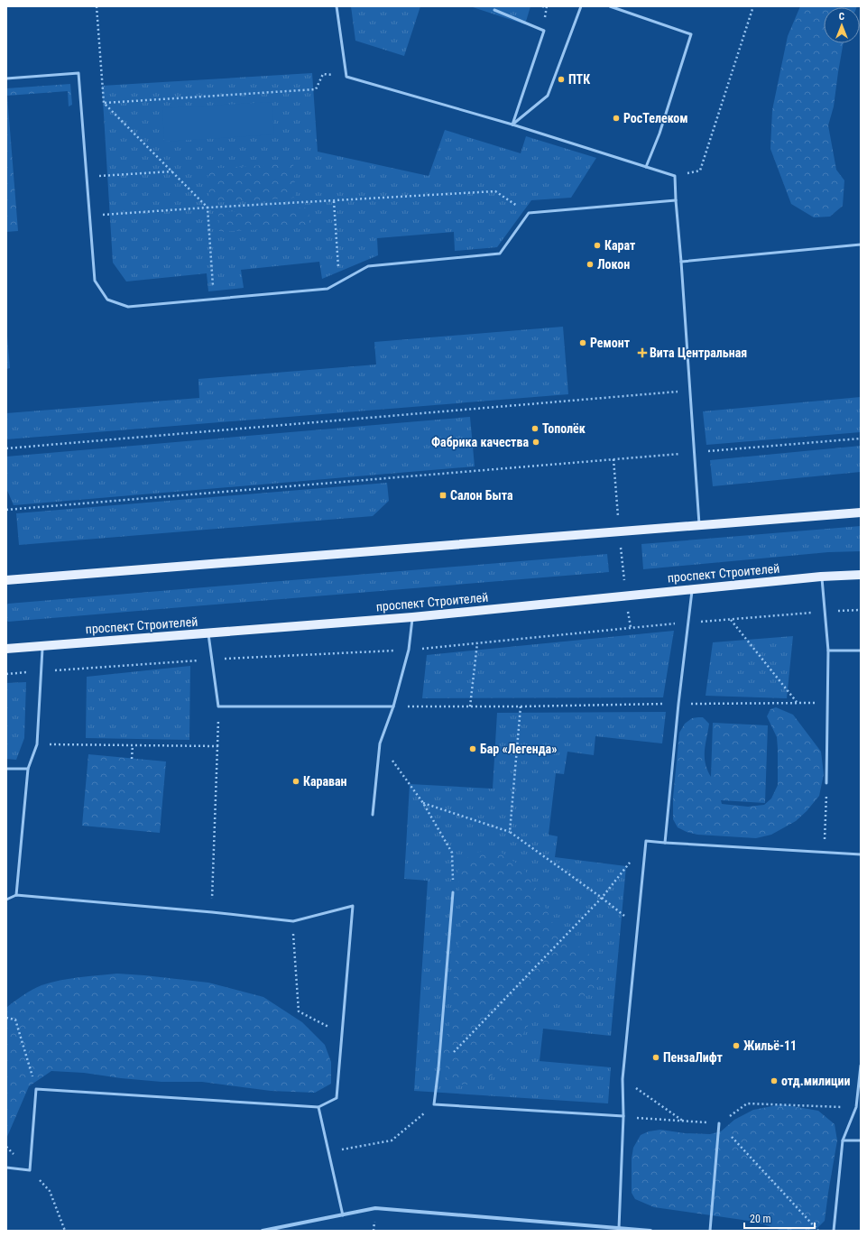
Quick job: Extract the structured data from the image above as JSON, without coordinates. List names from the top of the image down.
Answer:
{
  "streets": {
    "main road": ["проспект Строителей"]
  },
  "places": {
    "other": [
      "ПТК",
      "РосТелеком",
      "Карат",
      "Локон",
      "Ремонт",
      "Тополёк",
      "Фабрика качества",
      "Бар «Легенда»",
      "Караван",
      "Жильё-11",
      "ПензаЛифт",
      "отд.милиции"
    ],
    "health": ["Вита Центральная"],
    "transit": ["Салон Быта"]
  },
  "scale_bar": "20 m",
  "north": "top"
}
